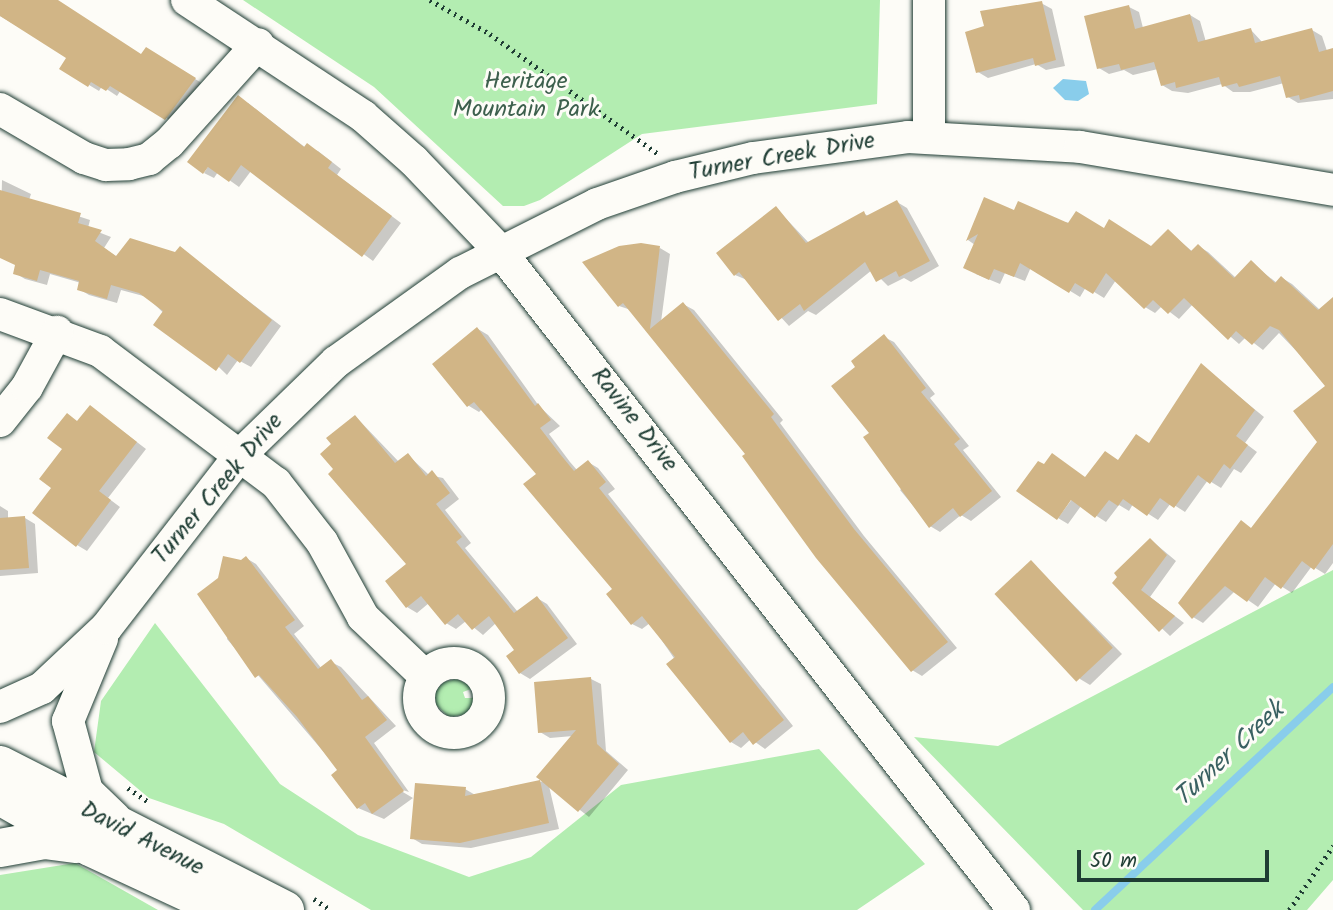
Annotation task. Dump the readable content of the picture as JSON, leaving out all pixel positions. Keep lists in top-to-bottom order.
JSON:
{
  "streets": {
    "main road": ["David Avenue"],
    "street": ["Turner Creek Drive", "Ravine Drive"]
  },
  "crossings": [
    ["Turner Creek Drive", "Ravine Drive"]
  ],
  "water": ["Turner Creek"],
  "parks": ["Heritage Mountain Park"],
  "scale_bar": "50 m"
}
